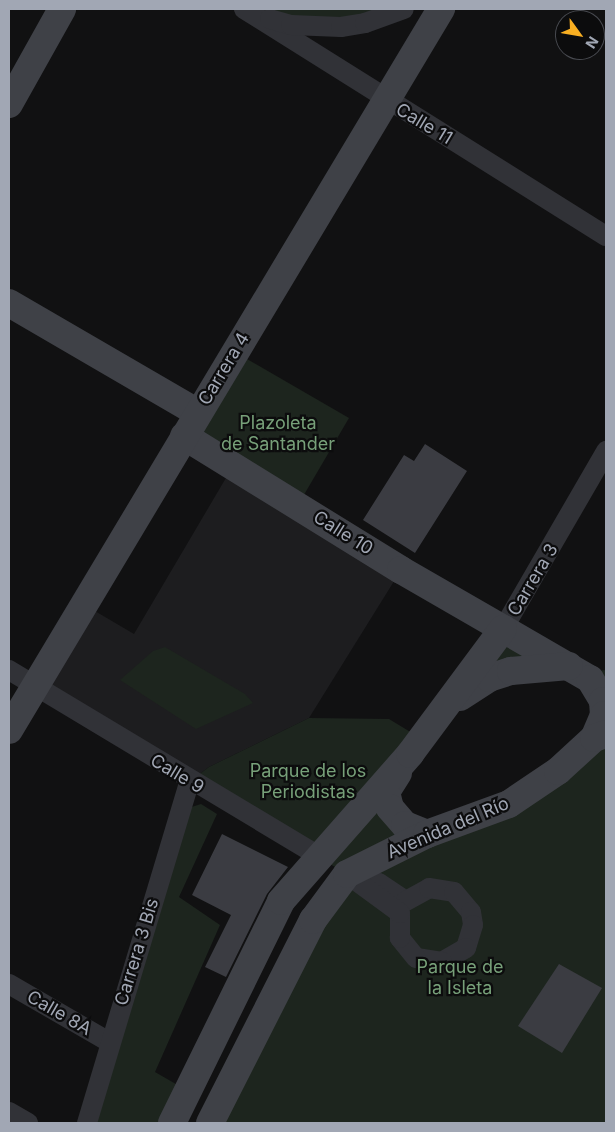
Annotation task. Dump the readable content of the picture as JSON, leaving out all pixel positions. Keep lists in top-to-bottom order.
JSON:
{
  "streets": {
    "main road": [
      "Carrera 4",
      "Calle 10",
      "Carrera 3",
      "Calle 9",
      "Avenida del Río"
    ],
    "street": ["Calle 11", "Carrera 3 Bis", "Calle 8A"]
  },
  "crossings": [
    ["Calle 11", "Carrera 4"],
    ["Carrera 4", "Calle 10"],
    ["Carrera 4", "Calle 9"],
    ["Calle 10", "Carrera 3"],
    ["Calle 10", "Avenida del Río"],
    ["Calle 9", "Avenida del Río"],
    ["Calle 9", "Carrera 3 Bis"],
    ["Carrera 3 Bis", "Calle 8A"]
  ],
  "parks": ["Plazoleta de Santander", "Parque de los Periodistas", "Parque de la Isleta"],
  "north": "bottom right"
}
